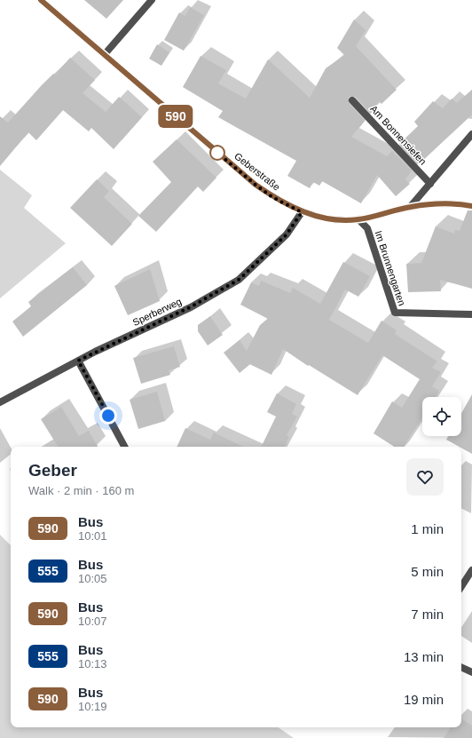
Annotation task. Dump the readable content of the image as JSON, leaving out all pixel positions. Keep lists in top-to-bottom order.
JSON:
{
  "streets": {
    "street": [
      "Am Bonnensiefen",
      "Geberstraße",
      "Im Brunnengarten",
      "Sperberweg"
    ]
  },
  "crossings": [
    ["Geberstraße", "Im Brunnengarten"],
    ["Geberstraße", "Sperberweg"]
  ],
  "lines": ["bus line 590"],
  "page": {
    "on_map": "590",
    "heading": ["Geber", "Walk · 2 min · 160 m"],
    "list": [
      {
        "mark": "590",
        "name": "Bus",
        "note": "10:01",
        "value": "1 min"
      },
      {
        "mark": "555",
        "name": "Bus",
        "note": "10:05",
        "value": "5 min"
      },
      {
        "mark": "590",
        "name": "Bus",
        "note": "10:07",
        "value": "7 min"
      },
      {
        "mark": "555",
        "name": "Bus",
        "note": "10:13",
        "value": "13 min"
      },
      {
        "mark": "590",
        "name": "Bus",
        "note": "10:19",
        "value": "19 min"
      }
    ]
  }
}
